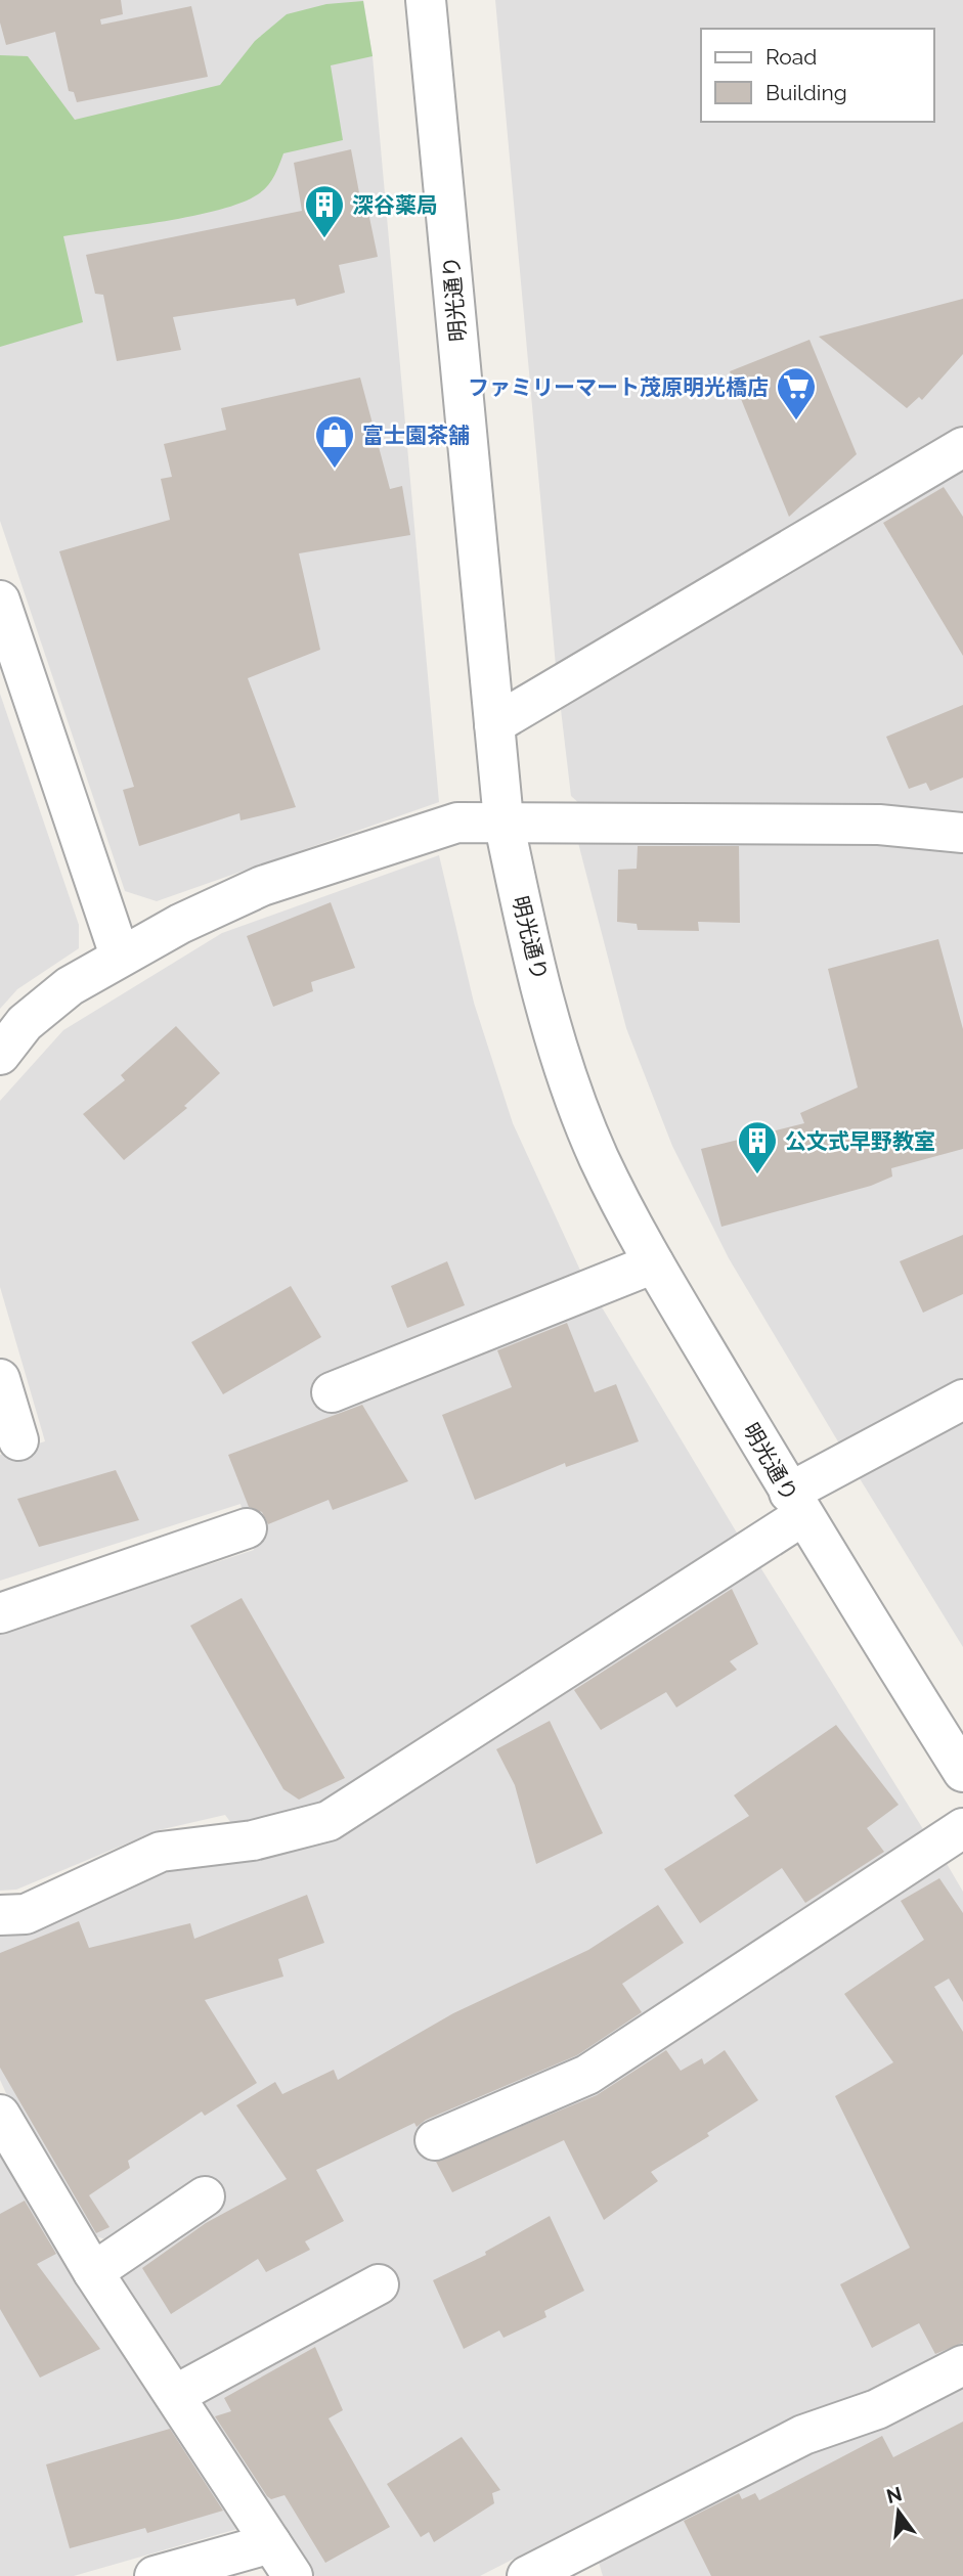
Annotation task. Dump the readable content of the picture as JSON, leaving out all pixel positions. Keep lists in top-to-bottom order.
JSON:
{
  "streets": {
    "street": ["明光通り"]
  },
  "places": {
    "building": ["深谷薬局", "公文式早野教室"],
    "supermarket": ["ファミリーマート茂原明光橋店"],
    "shop": ["富士園茶舗"]
  },
  "legend": ["Road", "Building"],
  "north": "top"
}
